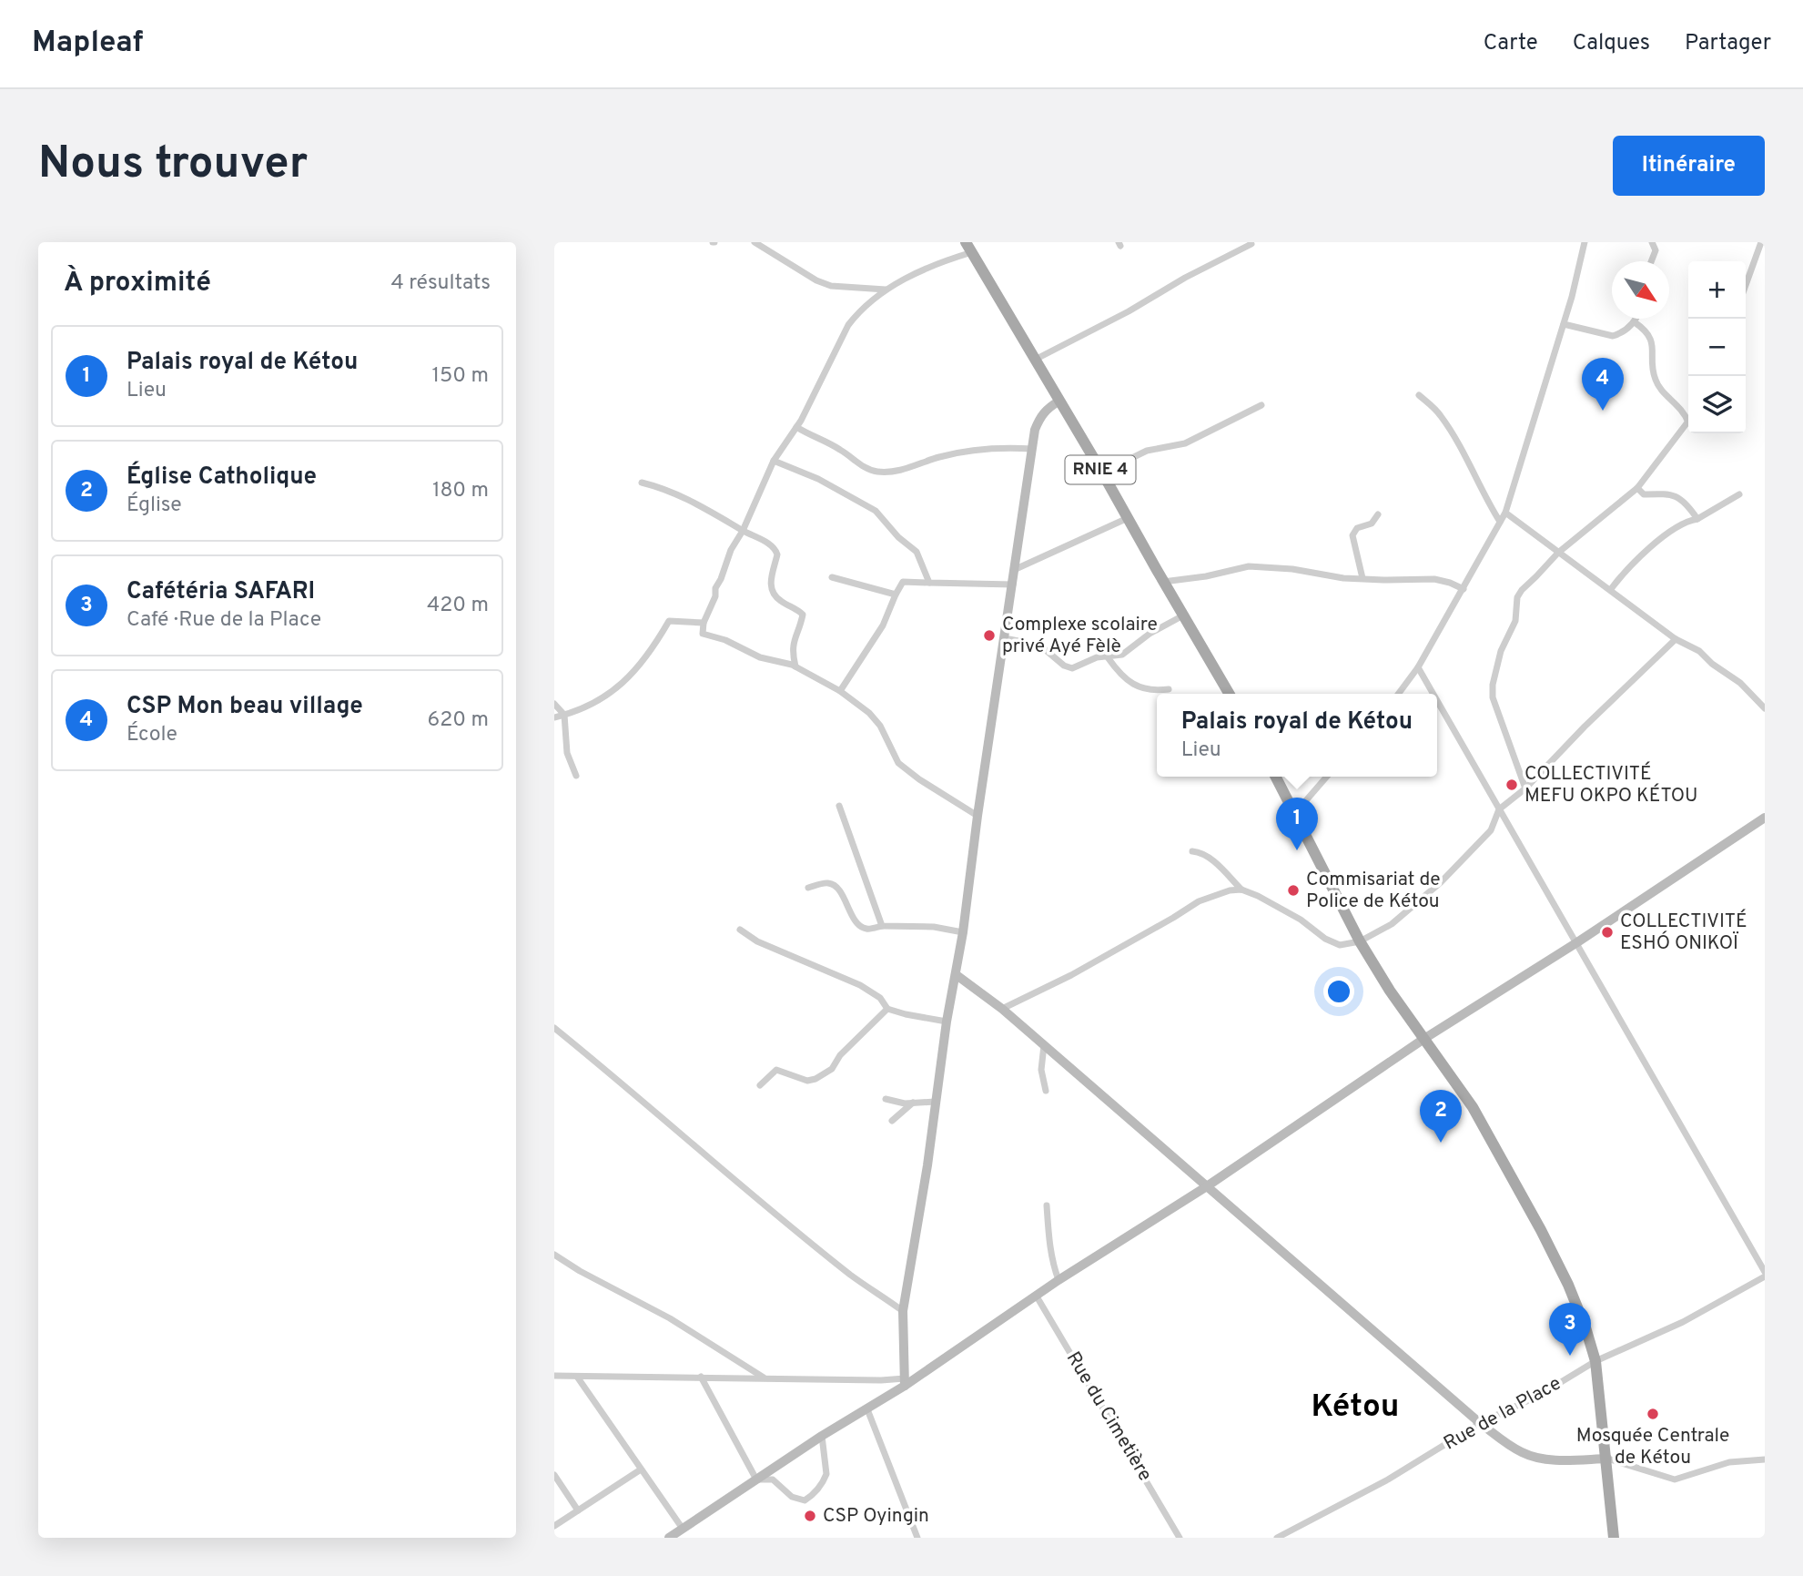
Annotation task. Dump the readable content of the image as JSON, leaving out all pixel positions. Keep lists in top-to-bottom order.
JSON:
{
  "streets": {
    "main road": ["RNIE 4"],
    "street": ["Rue de la Place", "Rue du Cimetière"]
  },
  "districts": ["Kétou"],
  "places": [
    "Complexe scolaire privé Ayé Fèlè",
    "COLLECTIVITÉ MEFU OKPO KÉTOU",
    "Commisariat de Police de Kétou",
    "COLLECTIVITÉ ESHÓ ONIKOÏ",
    "Mosquée Centrale de Kétou",
    "CSP Oyingin"
  ],
  "north": "bottom right",
  "page": {
    "header": "Mapleaf",
    "nav": ["Carte", "Calques", "Partager"],
    "buttons": "Itinéraire",
    "title": "Nous trouver",
    "heading": ["À proximité", "4 résultats"],
    "map_buttons": ["+", "−"],
    "list": [
      {
        "mark": "1",
        "name": "Palais royal de Kétou",
        "note": "Lieu",
        "value": "150 m"
      },
      {
        "mark": "2",
        "name": "Église Catholique",
        "note": "Église",
        "value": "180 m"
      },
      {
        "mark": "3",
        "name": "Cafétéria SAFARI",
        "note": "Café · Rue de la Place",
        "value": "420 m"
      },
      {
        "mark": "4",
        "name": "CSP Mon beau village",
        "note": "École",
        "value": "620 m"
      }
    ],
    "pins": [
      "4",
      "1",
      "2",
      "3"
    ],
    "popup": ["Palais royal de Kétou", "Lieu"]
  }
}
